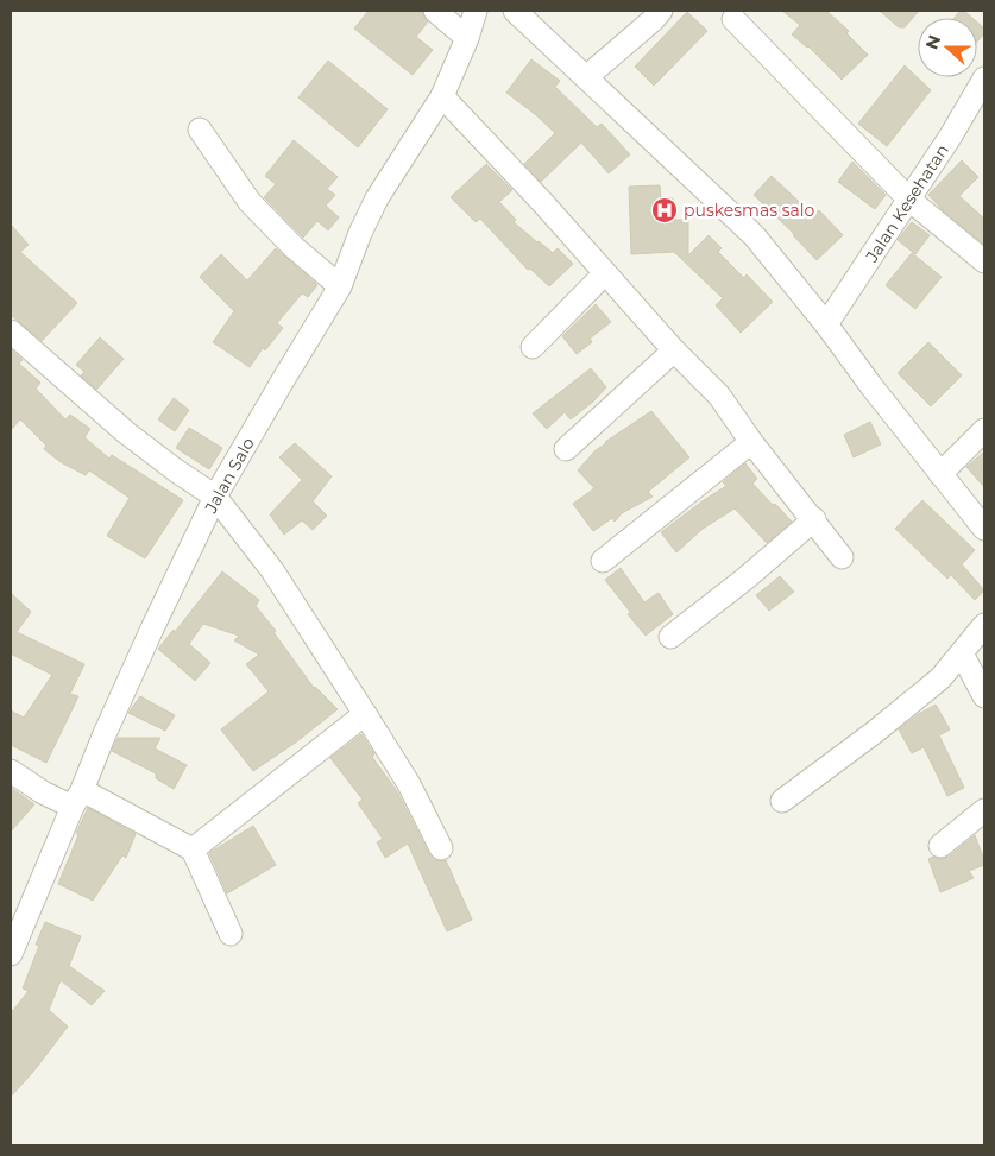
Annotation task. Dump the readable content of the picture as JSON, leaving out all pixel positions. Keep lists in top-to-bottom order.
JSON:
{
  "streets": {
    "street": ["Jalan Kesehatan", "Jalan Salo"]
  },
  "places": {
    "hospital": ["puskesmas salo"]
  },
  "north": "left"
}
